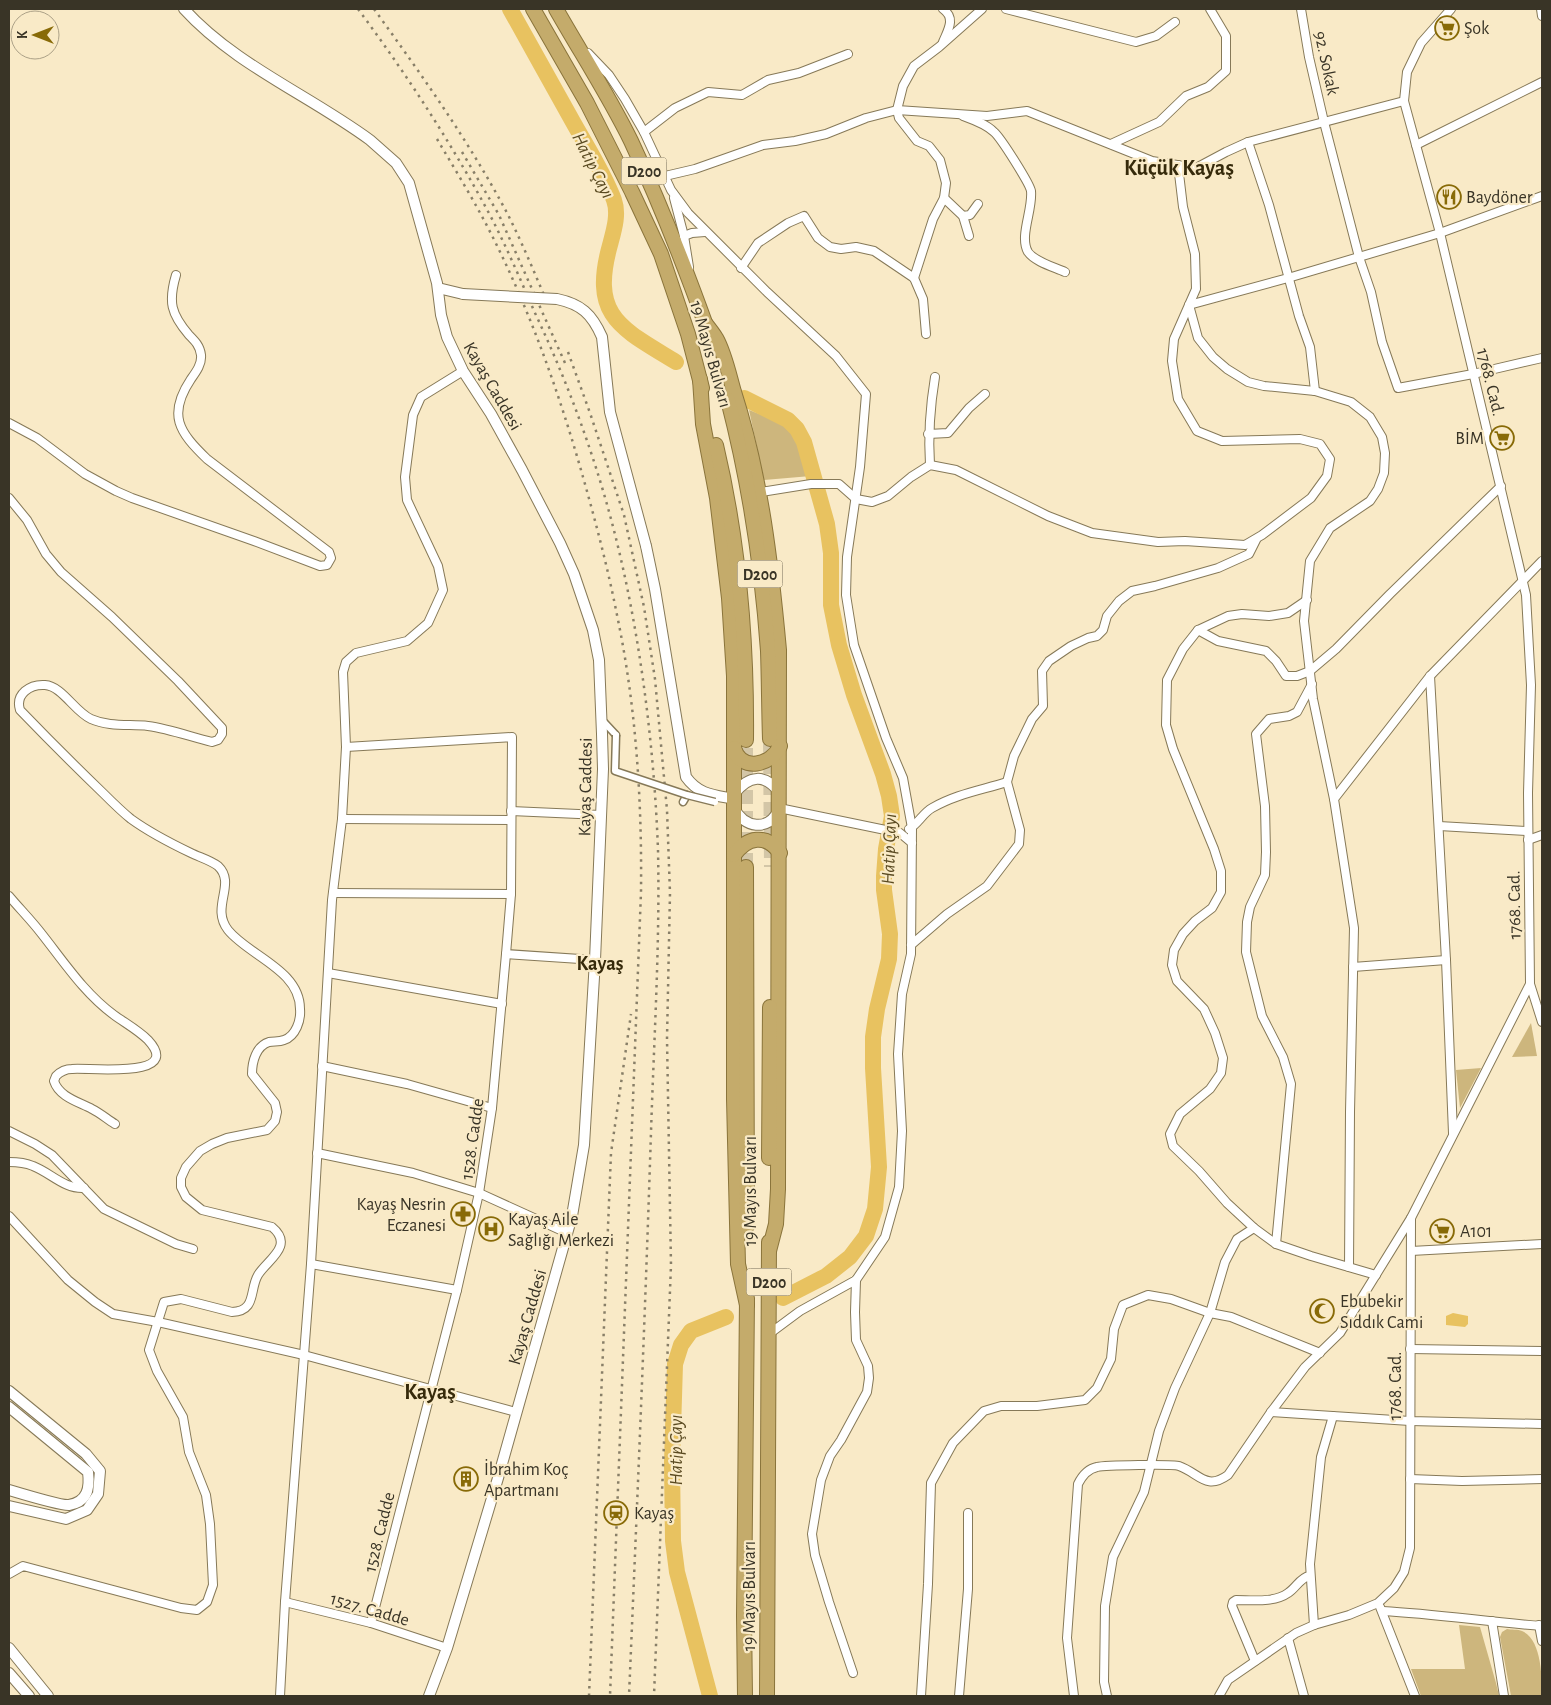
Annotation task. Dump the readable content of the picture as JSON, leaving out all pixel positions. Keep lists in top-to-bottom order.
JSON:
{
  "streets": {
    "highway": ["D200", "19 Mayıs Bulvarı"],
    "street": [
      "92. Sokak",
      "1768. Cad.",
      "Kayaş Caddesi",
      "1528. Cadde",
      "1527. Cadde"
    ]
  },
  "crossings": [
    ["92. Sokak", "1768. Cad."],
    ["Kayaş Caddesi", "1527. Cadde"],
    ["1528. Cadde", "1527. Cadde"]
  ],
  "districts": ["Küçük Kayaş", "Kayaş", "Kayaş"],
  "water": ["Hatip Çayı"],
  "places": {
    "supermarket": ["Şok", "BİM", "A101"],
    "restaurant": ["Baydöner"],
    "pharmacy": ["Kayaş Nesrin Eczanesi"],
    "hospital": ["Kayaş Aile Sağlığı Merkezi"],
    "mosque": ["Ebubekir Sıddık Cami"],
    "building": ["İbrahim Koç Apartmanı"],
    "station": ["Kayaş"]
  },
  "north": "left"
}
